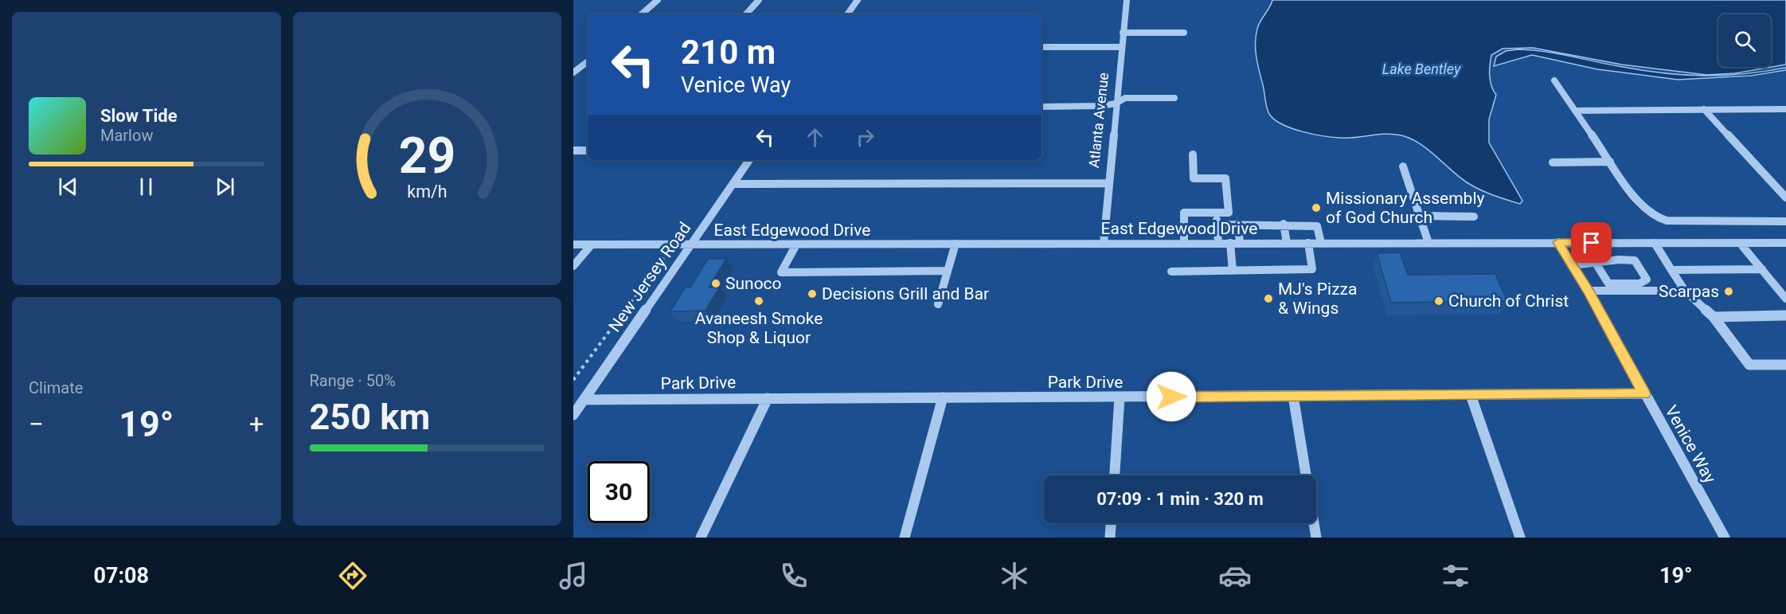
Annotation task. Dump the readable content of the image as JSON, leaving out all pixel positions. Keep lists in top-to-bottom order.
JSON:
{
  "streets": {
    "street": [
      "Atlanta Avenue",
      "East Edgewood Drive",
      "New Jersey Road",
      "Park Drive",
      "Venice Way"
    ]
  },
  "crossings": [
    ["Atlanta Avenue", "East Edgewood Drive"],
    ["East Edgewood Drive", "New Jersey Road"],
    ["East Edgewood Drive", "Venice Way"],
    ["New Jersey Road", "Park Drive"],
    ["Park Drive", "Venice Way"]
  ],
  "water": ["Lake Bentley"],
  "places": [
    "Missionary Assembly of God Church",
    "Sunoco",
    "Scarpas",
    "Decisions Grill and Bar",
    "MJ's Pizza & Wings",
    "Avaneesh Smoke Shop & Liquor",
    "Church of Christ"
  ],
  "page": {
    "turn": ["210 m", "Venice Way"],
    "song": ["Slow Tide", "Marlow"],
    "tile": [
      "Climate",
      ["Range · 50%", "250 km"]
    ],
    "heat": ["−", "19°", "+"],
    "limit": "30",
    "trip": "07:09 · 1 min · 320 m",
    "tabs": ["07:08", "19°"],
    "gauge": ["29", "km/h"]
  }
}
